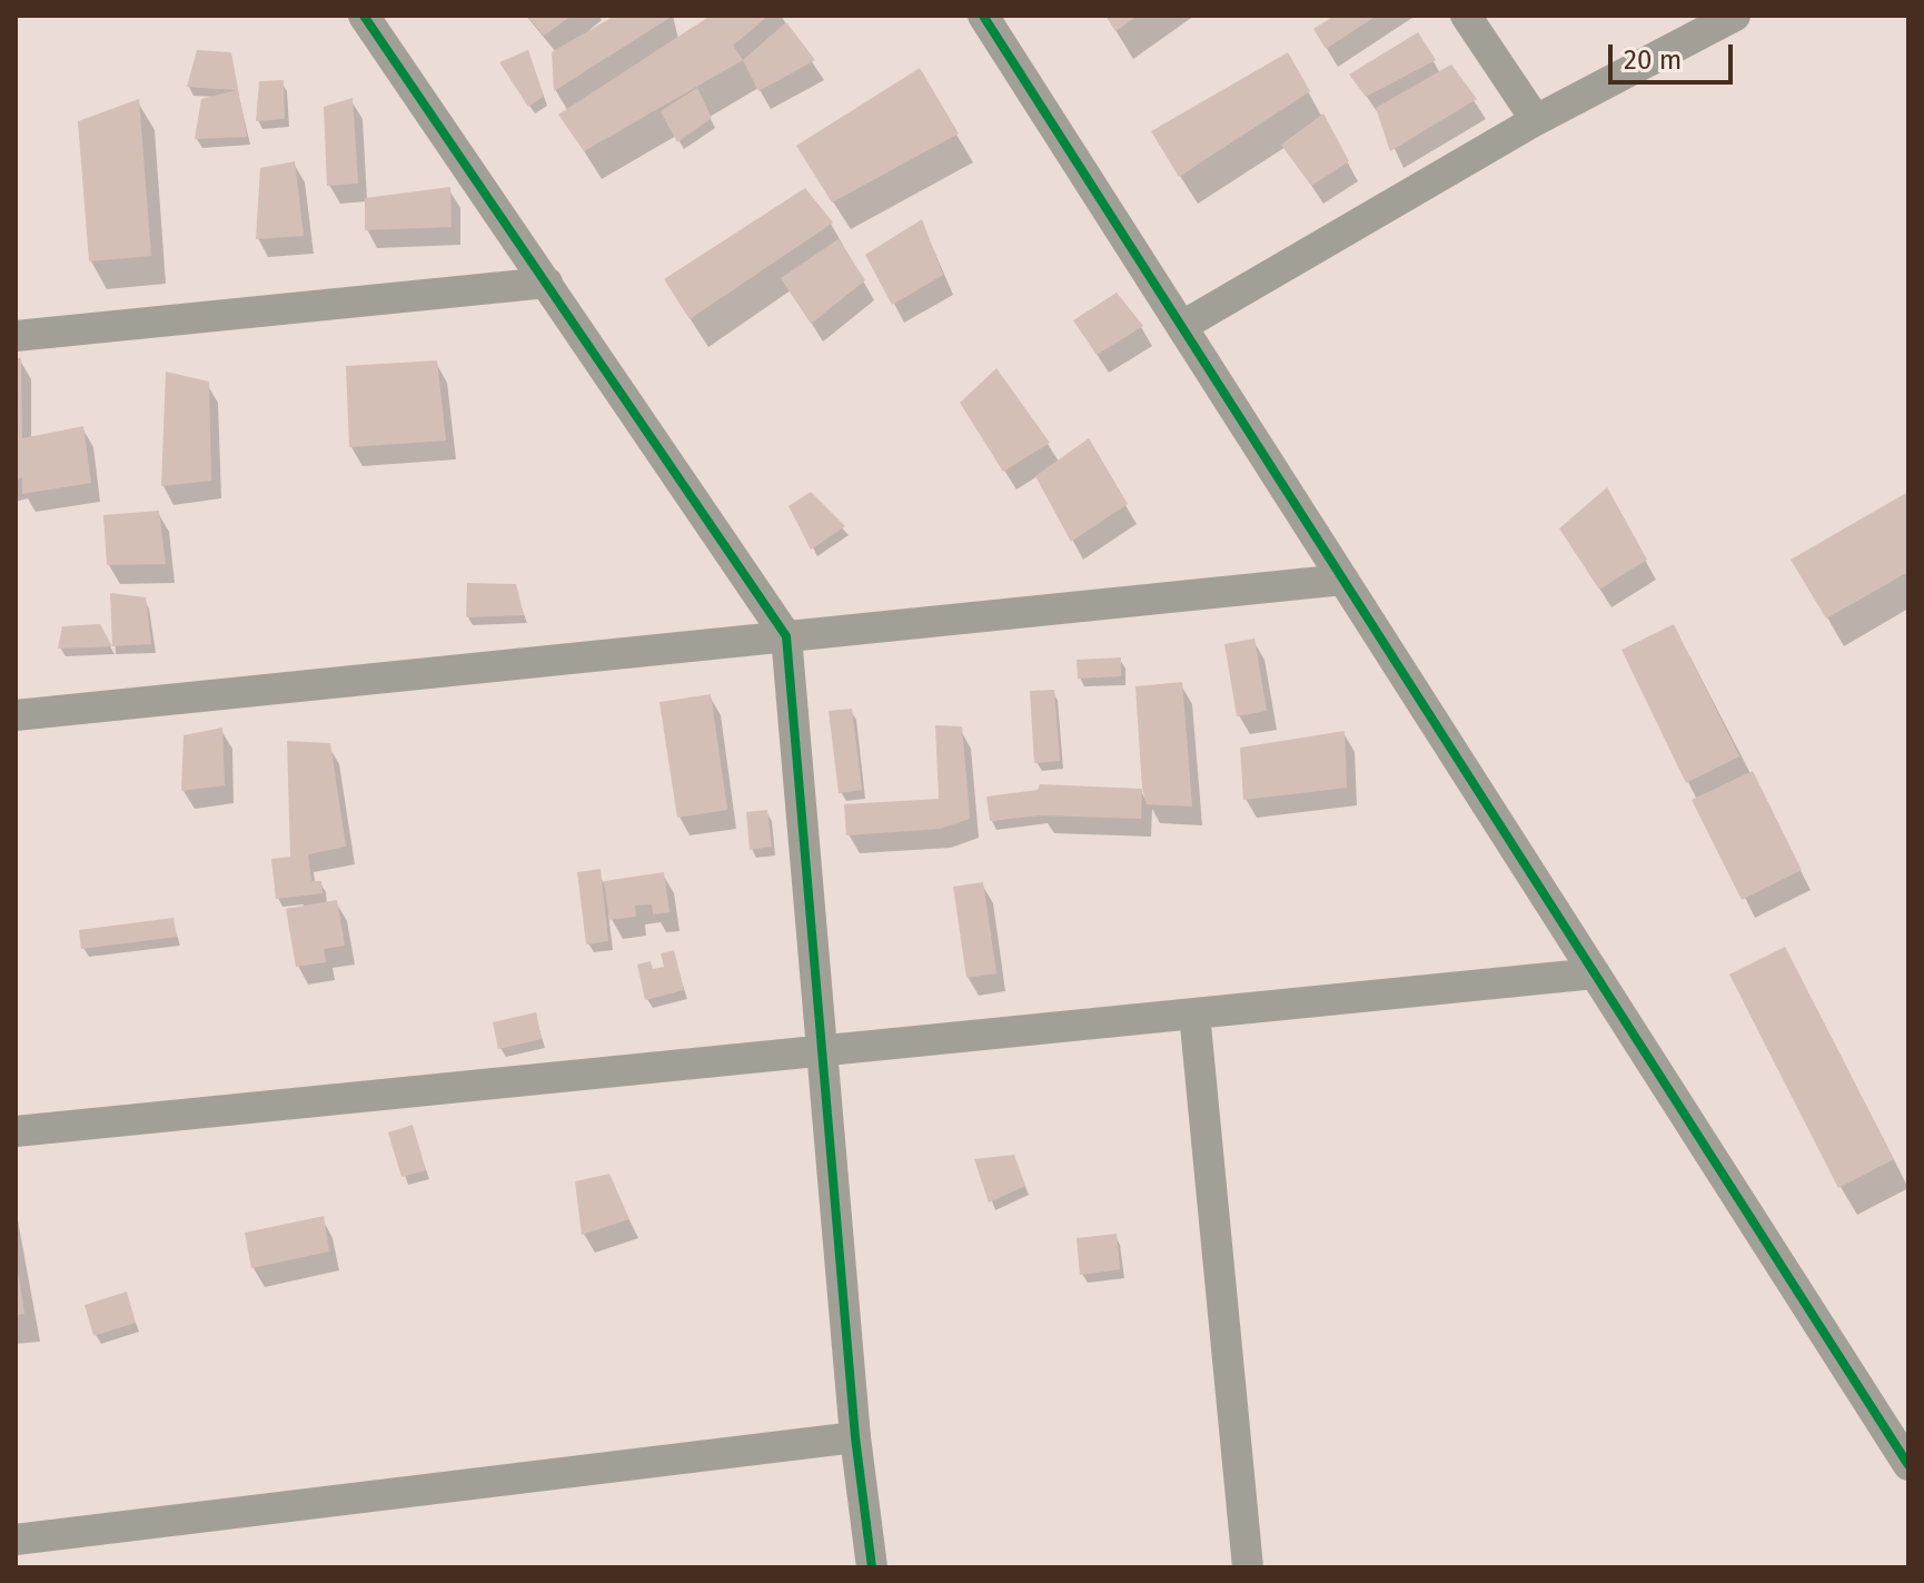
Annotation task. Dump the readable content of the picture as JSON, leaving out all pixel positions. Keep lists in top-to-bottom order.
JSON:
{
  "scale_bar": "20 m"
}
